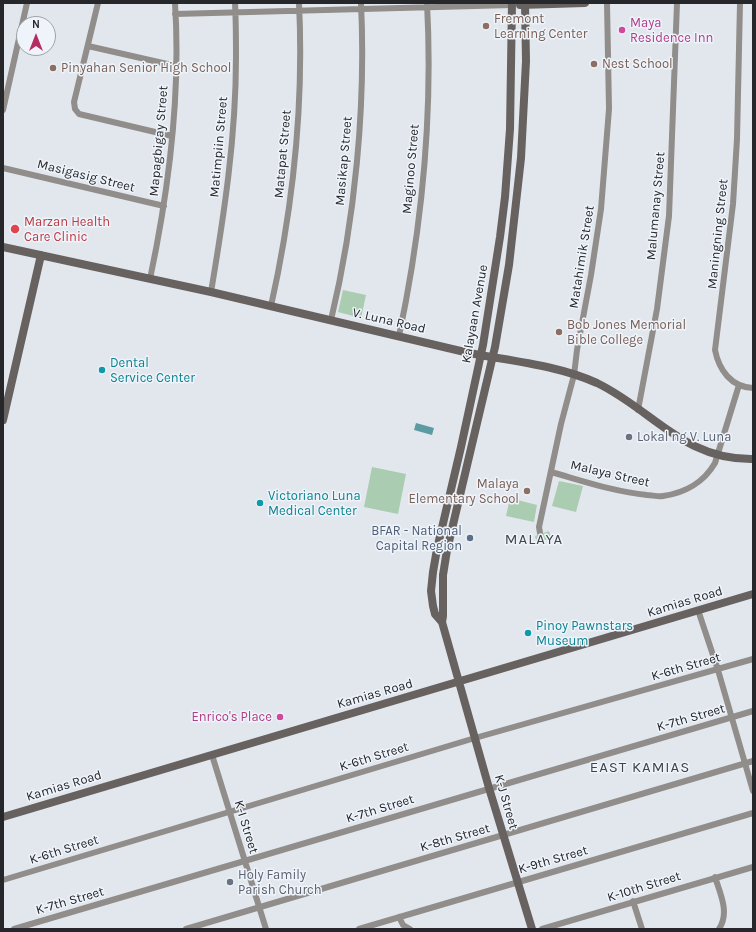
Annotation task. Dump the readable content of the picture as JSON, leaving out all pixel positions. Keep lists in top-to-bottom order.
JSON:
{
  "streets": {
    "main road": [
      "Kalayaan Avenue",
      "V. Luna Road",
      "Kamias Road",
      "K-J Street"
    ],
    "street": [
      "Mapagbigay Street",
      "Matimpiin Street",
      "Matapat Street",
      "Masikap Street",
      "Maginoo Street",
      "Masigasig Street",
      "Malumanay Street",
      "Maningning Street",
      "Matahimik Street",
      "Malaya Street",
      "K-6th Street",
      "K-7th Street",
      "K-I Street",
      "K-8th Street",
      "K-9th Street",
      "K-10th Street"
    ]
  },
  "crossings": [
    ["Mapagbigay Street", "Masigasig Street"],
    ["Mapagbigay Street", "V. Luna Road"],
    ["Matimpiin Street", "V. Luna Road"],
    ["Matapat Street", "V. Luna Road"],
    ["Masikap Street", "V. Luna Road"],
    ["Maginoo Street", "V. Luna Road"],
    ["Malumanay Street", "V. Luna Road"],
    ["Matahimik Street", "V. Luna Road"],
    ["Matahimik Street", "Malaya Street"],
    ["Kalayaan Avenue", "V. Luna Road"],
    ["Kalayaan Avenue", "Kamias Road"],
    ["Kalayaan Avenue", "K-J Street"],
    ["V. Luna Road", "Malaya Street"],
    ["Kamias Road", "K-J Street"],
    ["Kamias Road", "K-I Street"],
    ["K-6th Street", "K-J Street"],
    ["K-6th Street", "K-I Street"],
    ["K-7th Street", "K-J Street"],
    ["K-7th Street", "K-I Street"],
    ["K-J Street", "K-8th Street"],
    ["K-J Street", "K-9th Street"],
    ["K-I Street", "K-8th Street"]
  ],
  "districts": ["MALAYA", "EAST KAMIAS"],
  "places": [
    "Fremont Learning Center",
    "Maya Residence Inn",
    "Nest School",
    "Pinyahan Senior High School",
    "Marzan Health Care Clinic",
    "Bob Jones Memorial Bible College",
    "Dental Service Center",
    "Lokal ng V. Luna",
    "Malaya Elementary School",
    "Victoriano Luna Medical Center",
    "BFAR - National Capital Region",
    "Pinoy Pawnstars Museum",
    "Enrico's Place",
    "Holy Family Parish Church"
  ],
  "north": "top"
}
